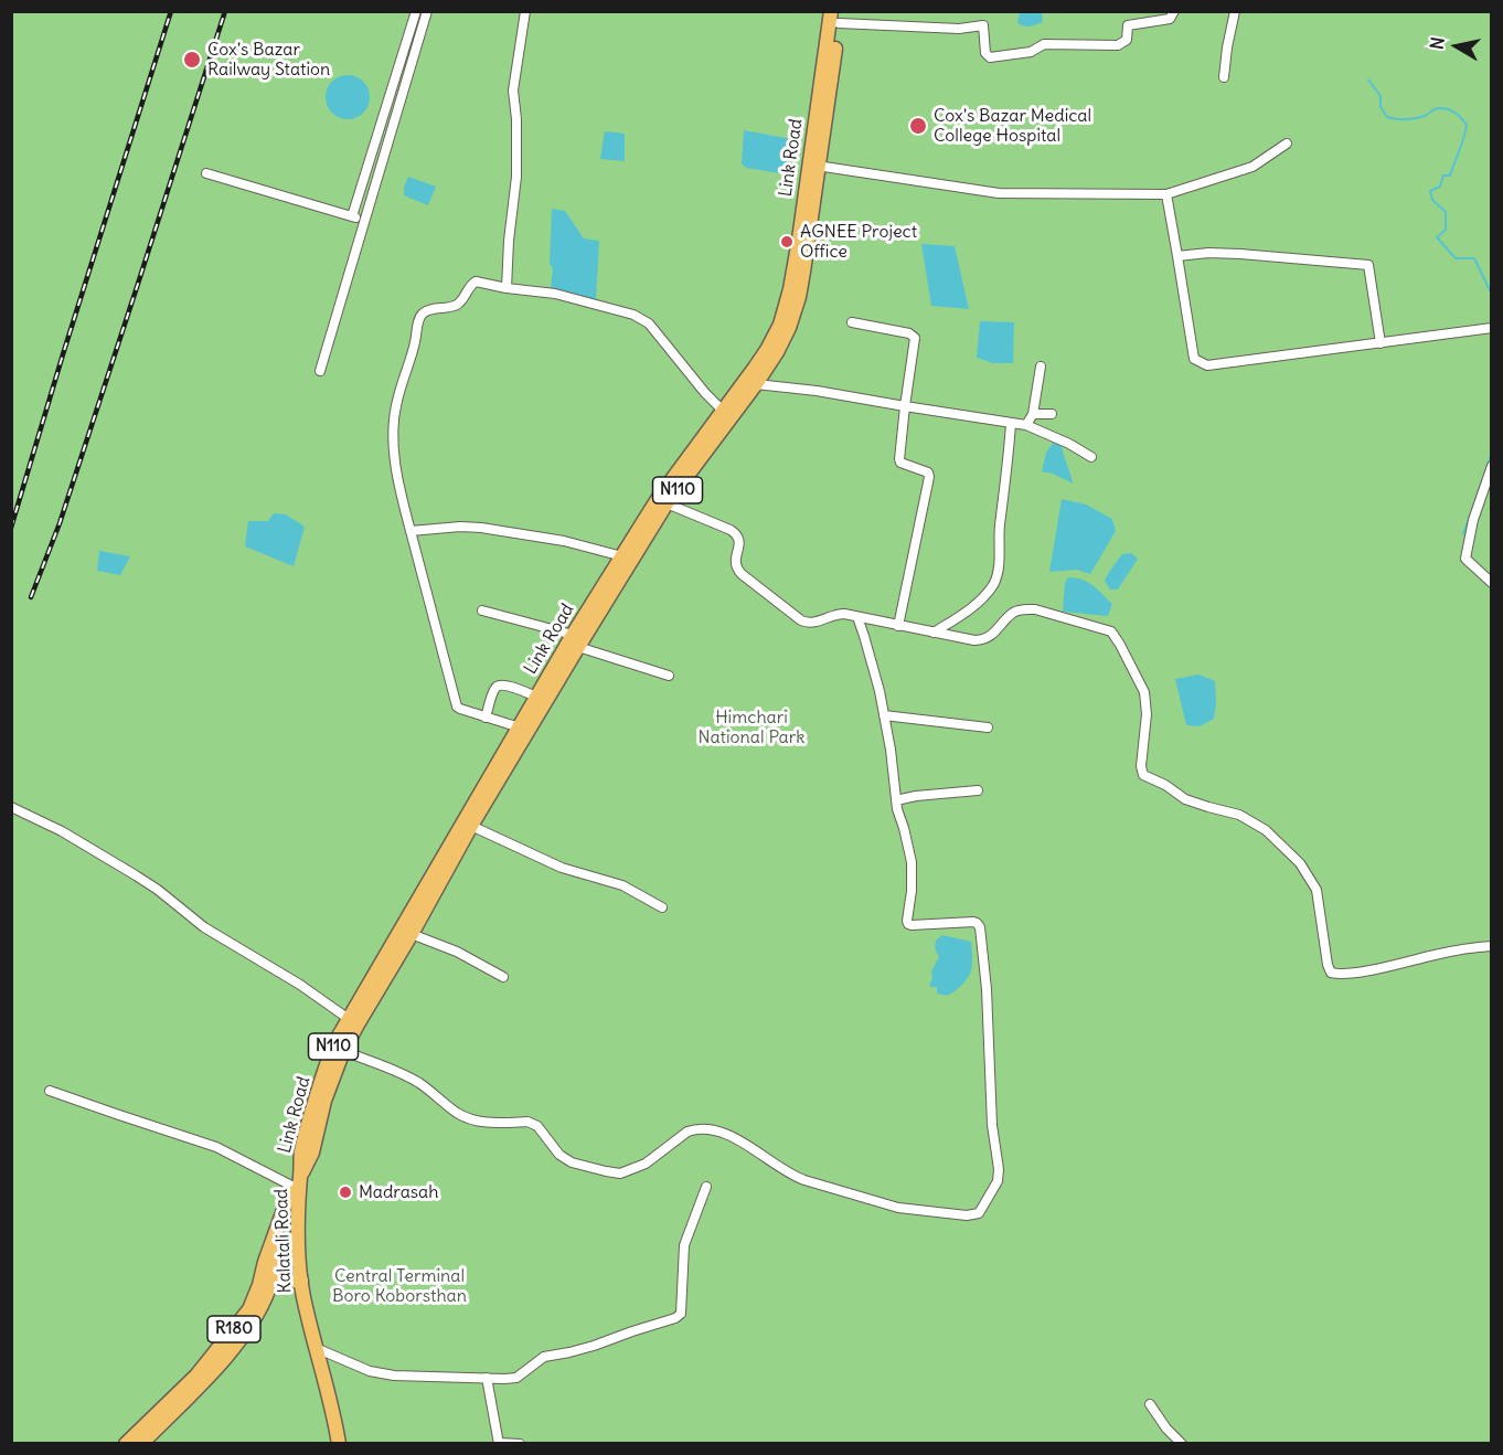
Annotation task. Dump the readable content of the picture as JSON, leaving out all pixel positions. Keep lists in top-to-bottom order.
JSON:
{
  "streets": {
    "main road": [
      "Link Road",
      "N110",
      "Kalatali Road",
      "R180"
    ]
  },
  "crossings": [
    ["Link Road", "Kalatali Road"],
    ["Link Road", "R180"],
    ["Kalatali Road", "R180"]
  ],
  "parks": ["Himchari National Park", "Central Terminal Boro Koborsthan"],
  "places": [
    "Cox's Bazar Railway Station",
    "Cox's Bazar Medical College Hospital",
    "AGNEE Project Office",
    "Madrasah"
  ],
  "north": "left"
}
